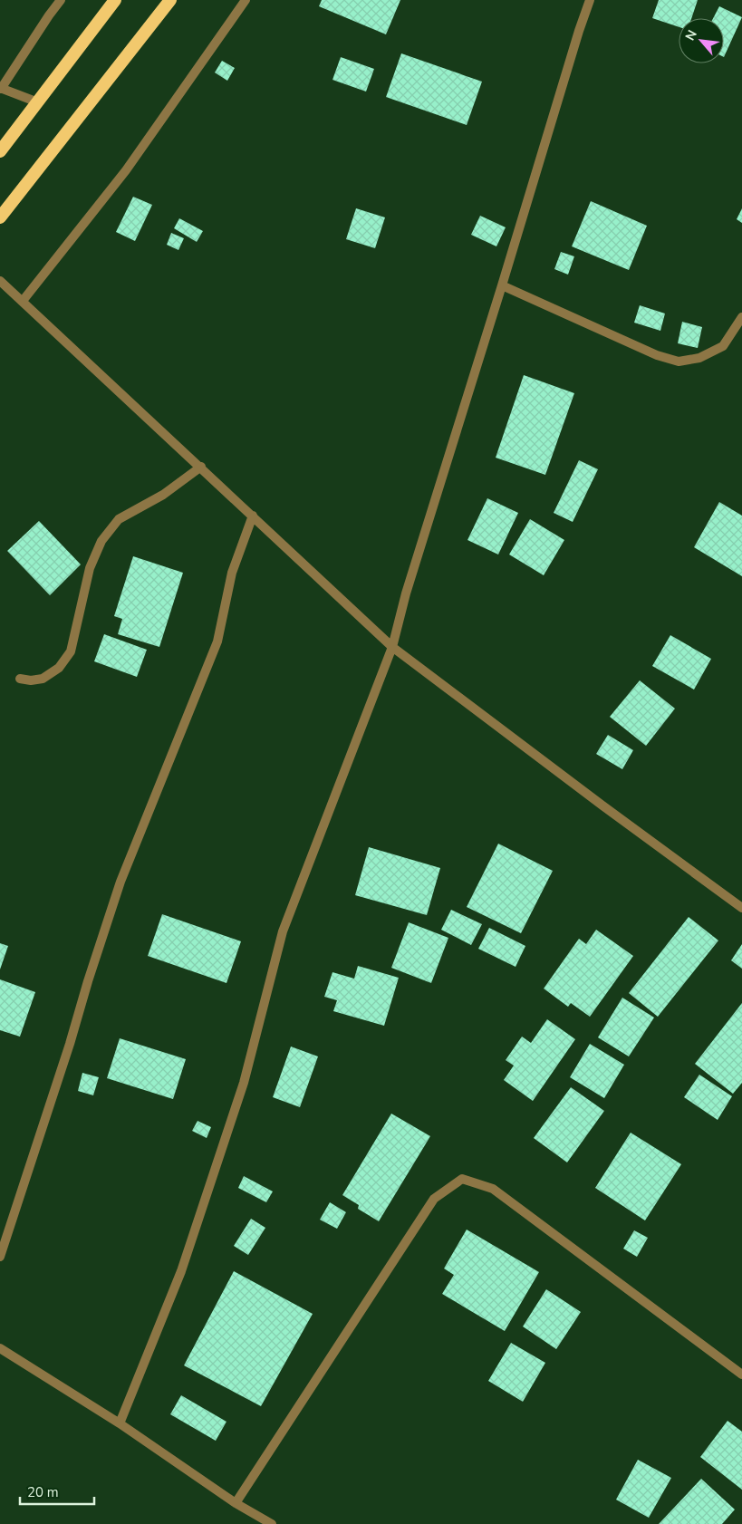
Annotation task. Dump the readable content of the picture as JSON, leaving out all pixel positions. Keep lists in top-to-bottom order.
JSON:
{
  "scale_bar": "20 m",
  "north": "top left"
}
